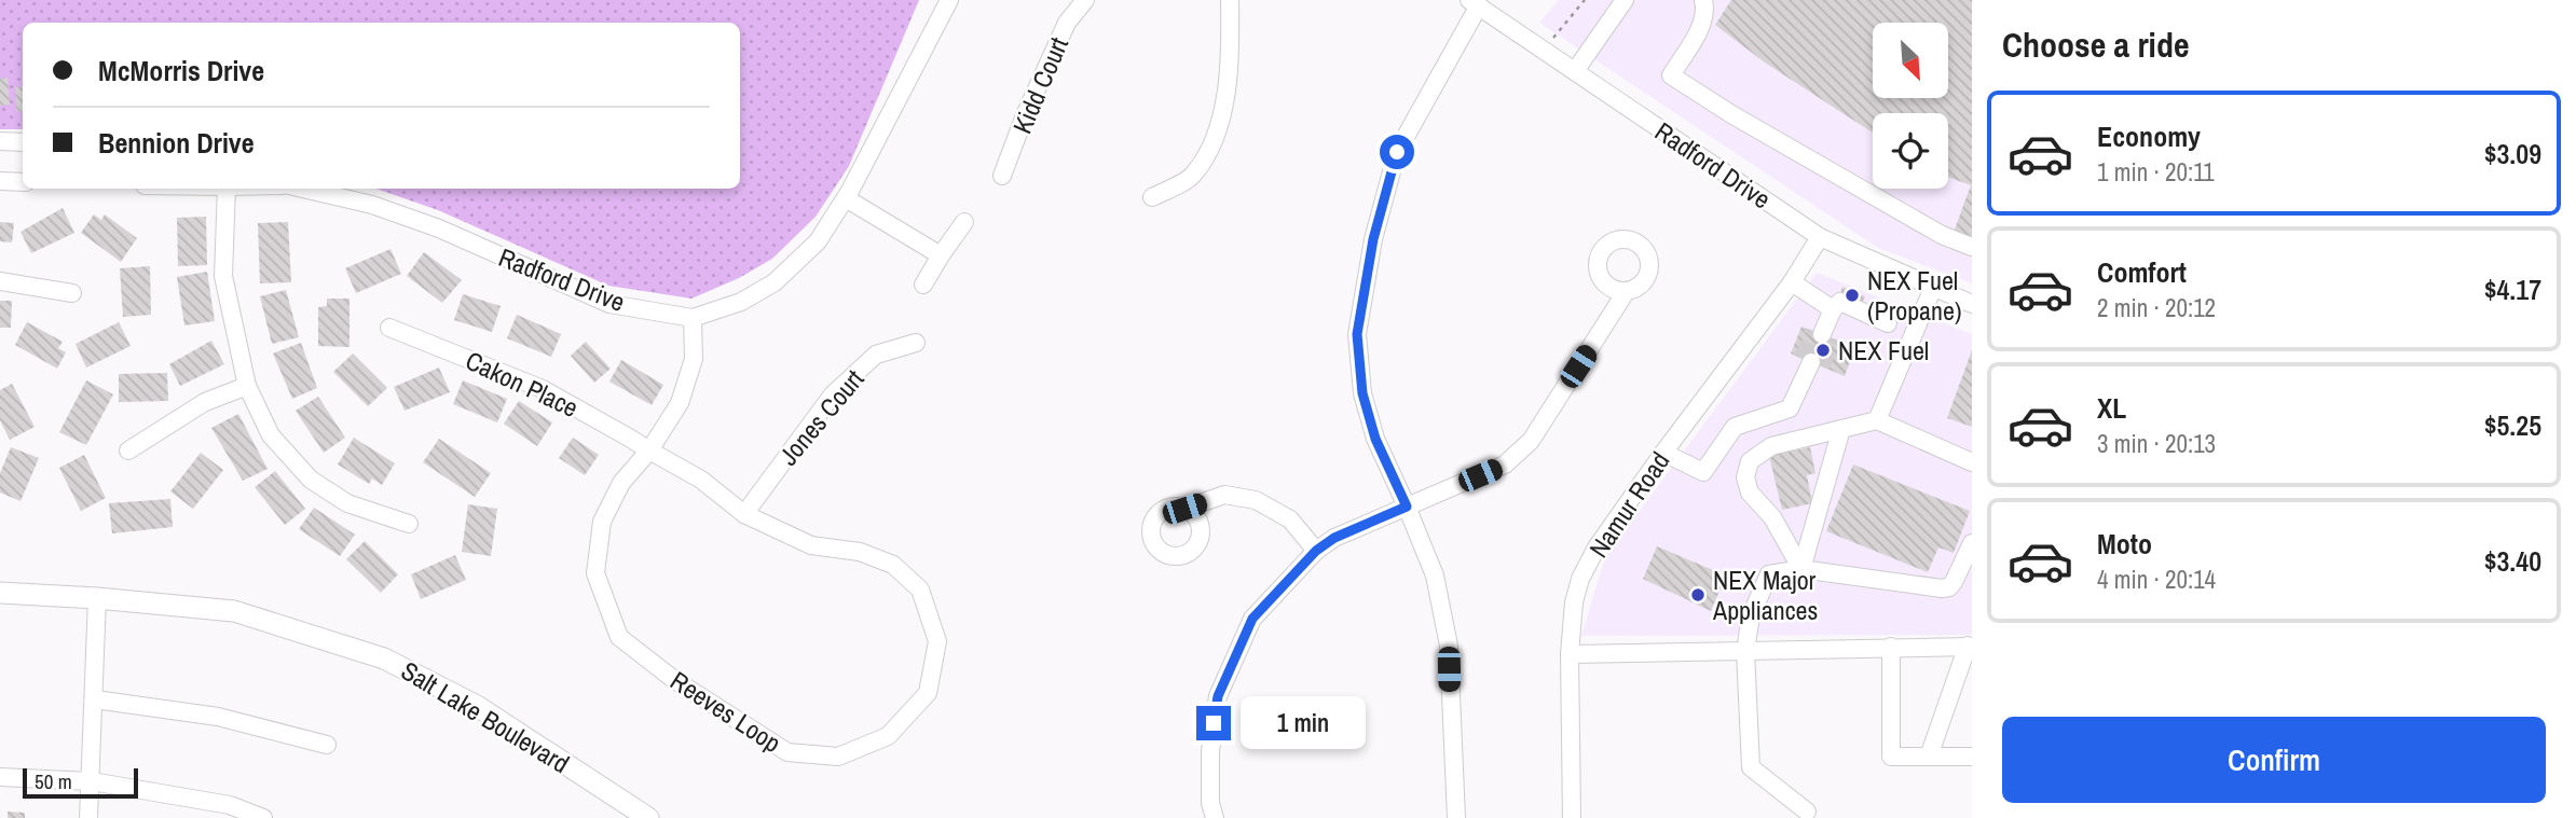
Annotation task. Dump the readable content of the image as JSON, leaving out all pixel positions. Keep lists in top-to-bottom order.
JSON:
{
  "streets": {
    "main road": ["Salt Lake Boulevard"],
    "street": [
      "Kidd Court",
      "Radford Drive",
      "Cakon Place",
      "Jones Court",
      "Namur Road",
      "Reeves Loop"
    ]
  },
  "crossings": [
    ["Radford Drive", "Namur Road"],
    ["Radford Drive", "Reeves Loop"],
    ["Cakon Place", "Reeves Loop"],
    ["Jones Court", "Reeves Loop"]
  ],
  "places": ["NEX Fuel (Propane)", "NEX Fuel", "NEX Major Appliances"],
  "scale_bar": "50 m",
  "north": "bottom right",
  "page": {
    "heading": "Choose a ride",
    "banner": ["McMorris Drive", "Bennion Drive"],
    "list": [
      {
        "name": "Economy",
        "note": "1 min · 20:11",
        "value": "$3.09"
      },
      {
        "name": "Comfort",
        "note": "2 min · 20:12",
        "value": "$4.17"
      },
      {
        "name": "XL",
        "note": "3 min · 20:13",
        "value": "$5.25"
      },
      {
        "name": "Moto",
        "note": "4 min · 20:14",
        "value": "$3.40"
      }
    ],
    "bubble": "1 min",
    "buttons": "Confirm",
    "scale": "50 m"
  }
}
